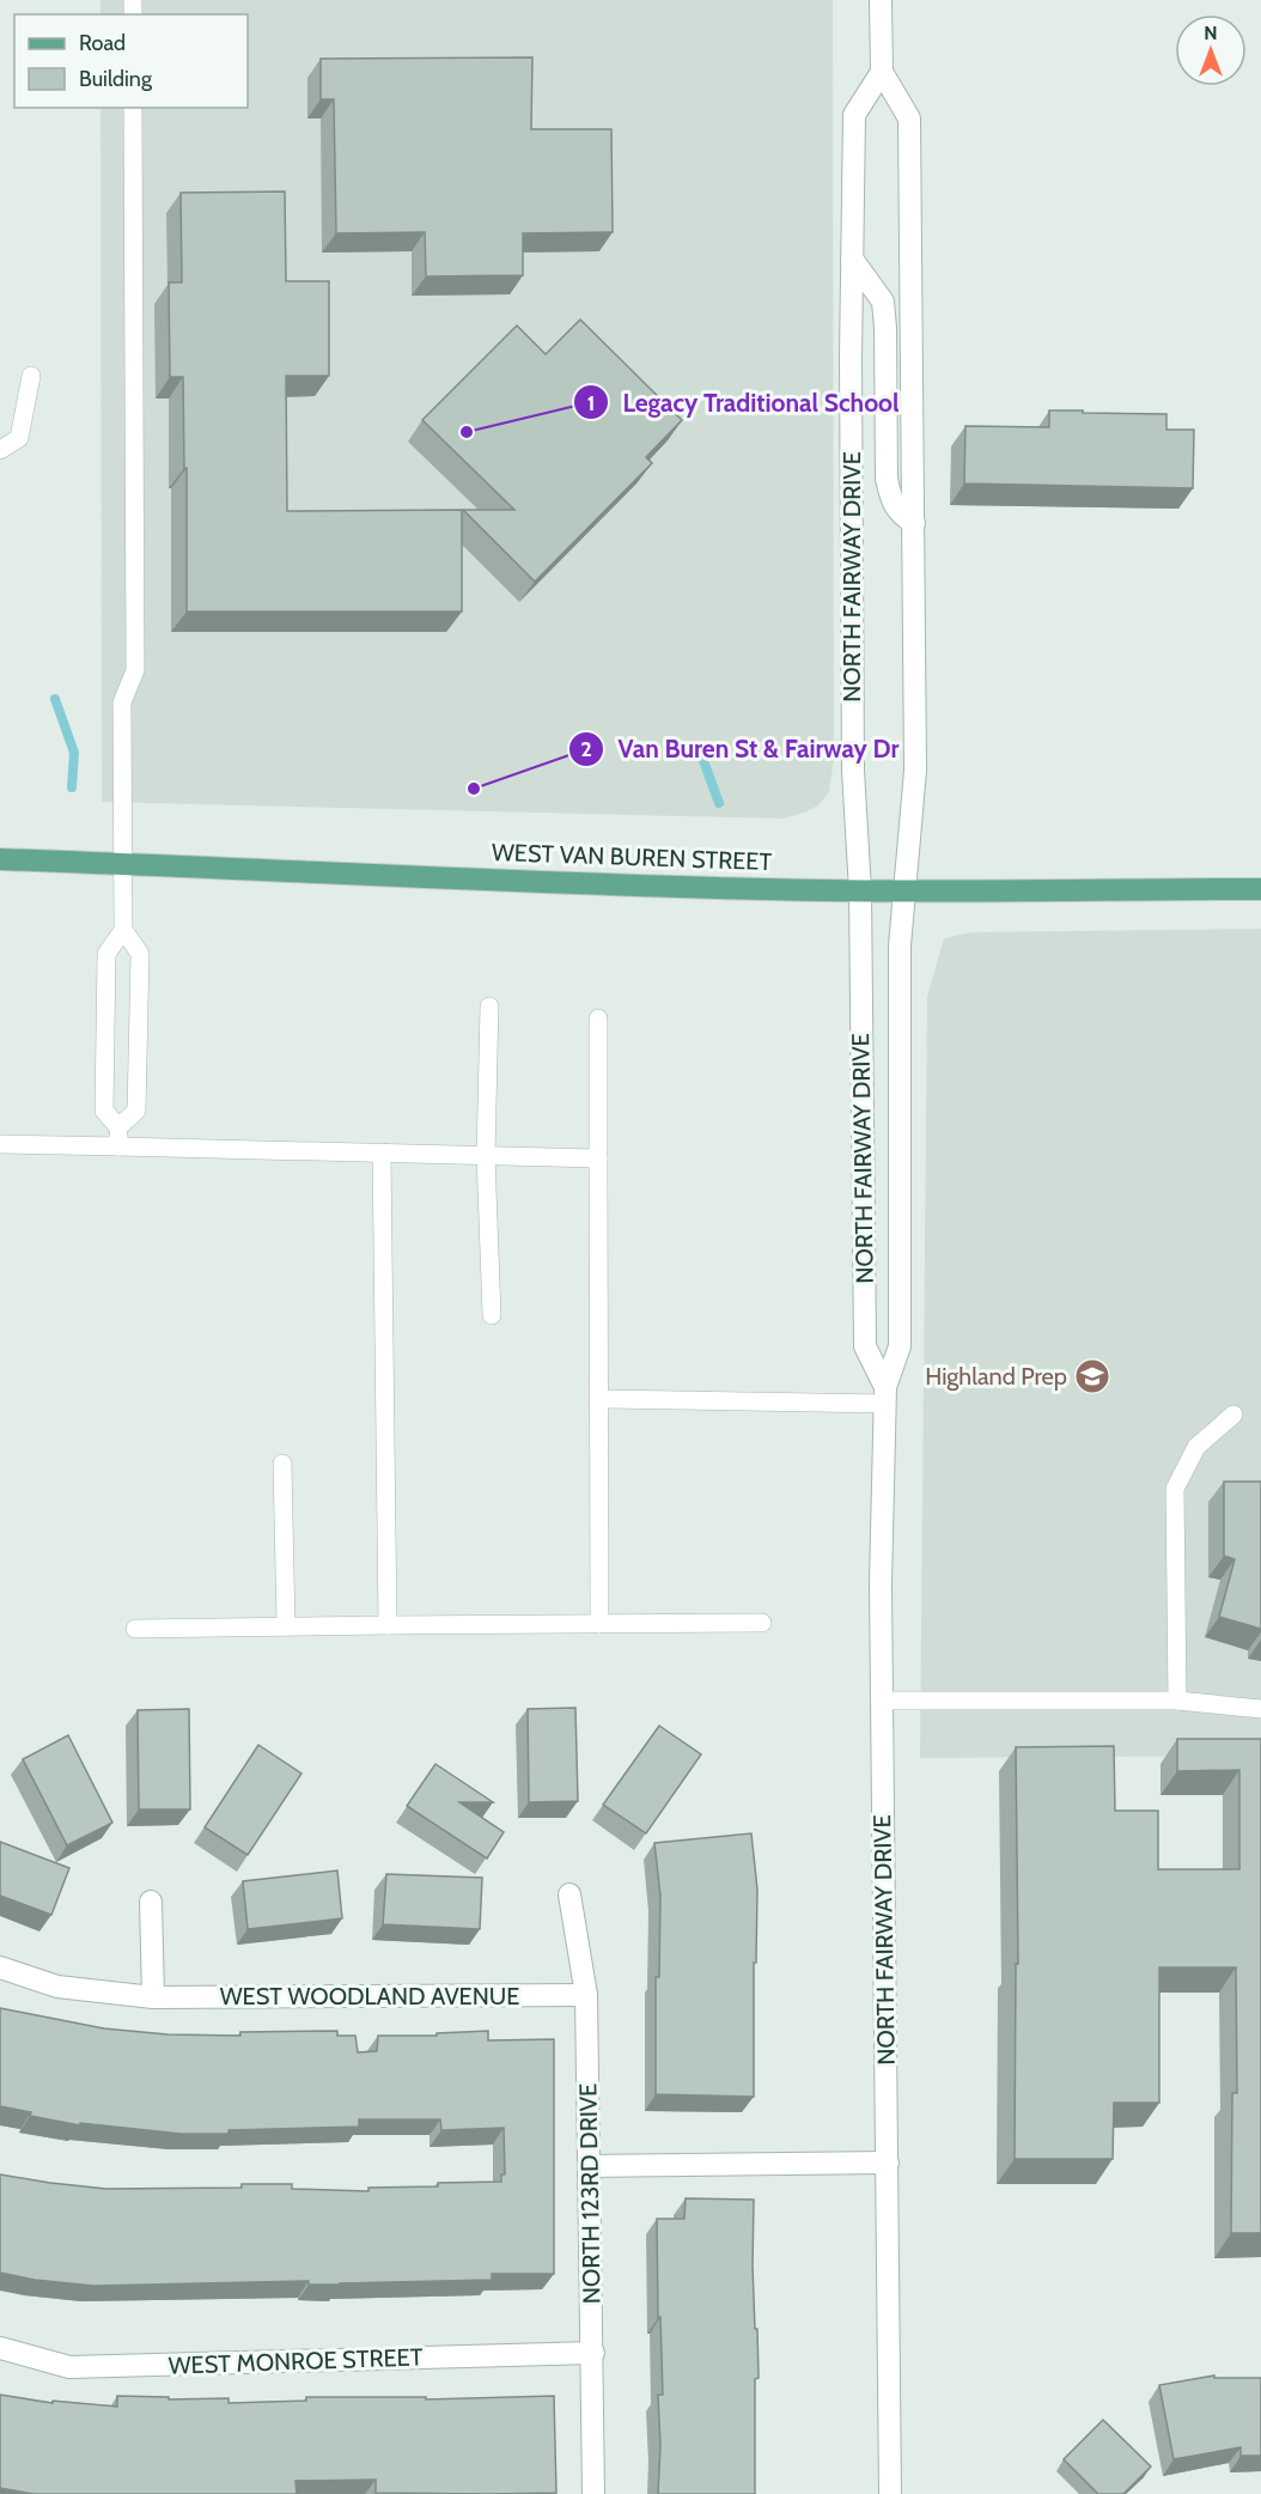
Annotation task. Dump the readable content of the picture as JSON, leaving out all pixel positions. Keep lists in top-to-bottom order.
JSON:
{
  "streets": {
    "main road": ["WEST VAN BUREN STREET"],
    "street": [
      "NORTH FAIRWAY DRIVE",
      "WEST WOODLAND AVENUE",
      "NORTH 123RD DRIVE",
      "WEST MONROE STREET"
    ]
  },
  "crossings": [
    ["NORTH FAIRWAY DRIVE", "WEST VAN BUREN STREET"],
    ["WEST WOODLAND AVENUE", "NORTH 123RD DRIVE"],
    ["NORTH 123RD DRIVE", "WEST MONROE STREET"]
  ],
  "places": {
    "other": ["Legacy Traditional School", "Van Buren St & Fairway Dr"],
    "school or university": ["Highland Prep"]
  },
  "legend": ["Road", "Building"],
  "north": "top"
}
